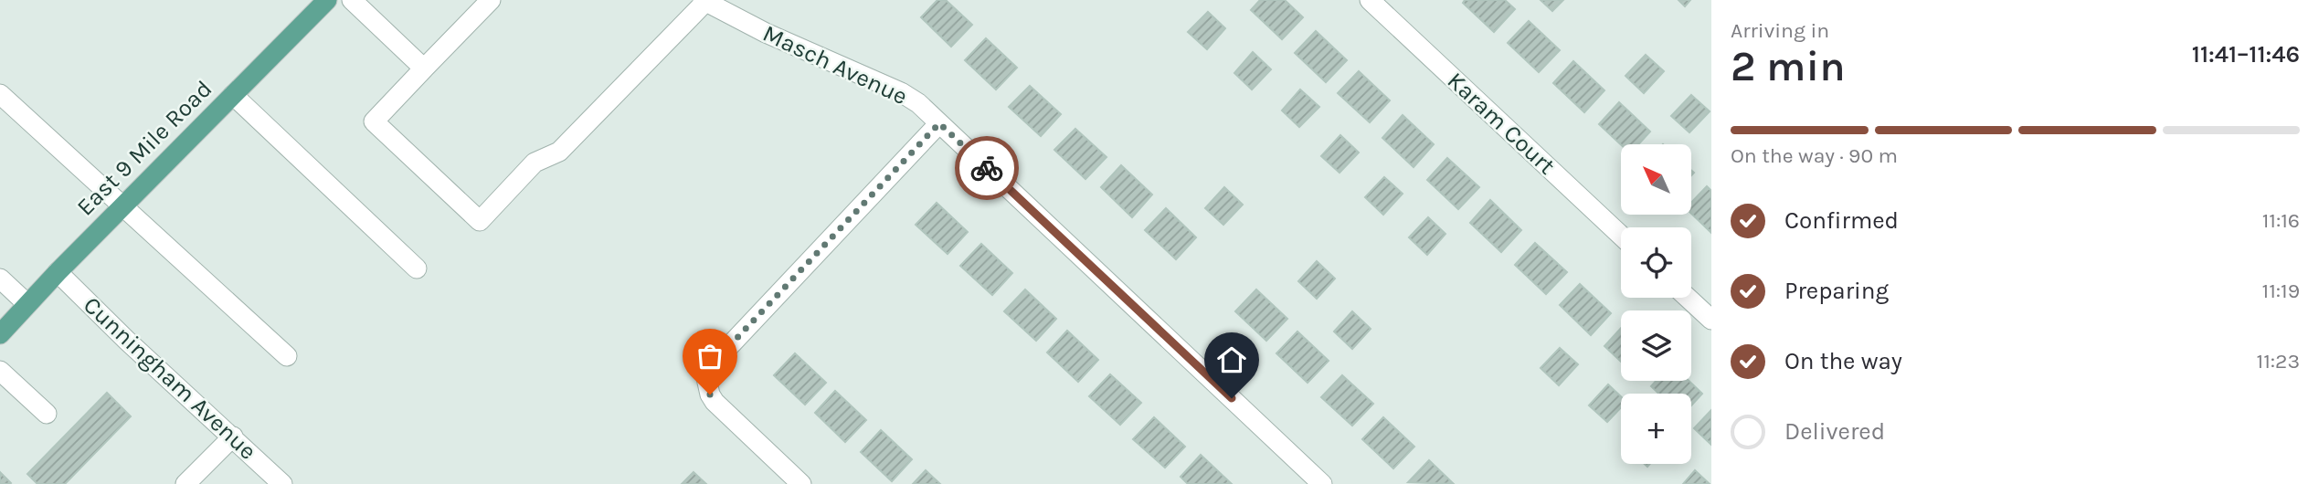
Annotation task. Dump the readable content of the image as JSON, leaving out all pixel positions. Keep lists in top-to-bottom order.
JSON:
{
  "streets": {
    "main road": ["East 9 Mile Road"],
    "street": ["Masch Avenue", "Karam Court", "Cunningham Avenue"]
  },
  "crossings": [
    ["East 9 Mile Road", "Cunningham Avenue"]
  ],
  "north": "top left",
  "page": {
    "heading": ["2 min", "Arriving in", "11:41–11:46"],
    "bar": "On the way · 90 m",
    "map_buttons": "+",
    "list": [
      ["Confirmed", "11:16"],
      ["Preparing", "11:19"],
      ["On the way", "11:23"],
      "Delivered"
    ]
  }
}
